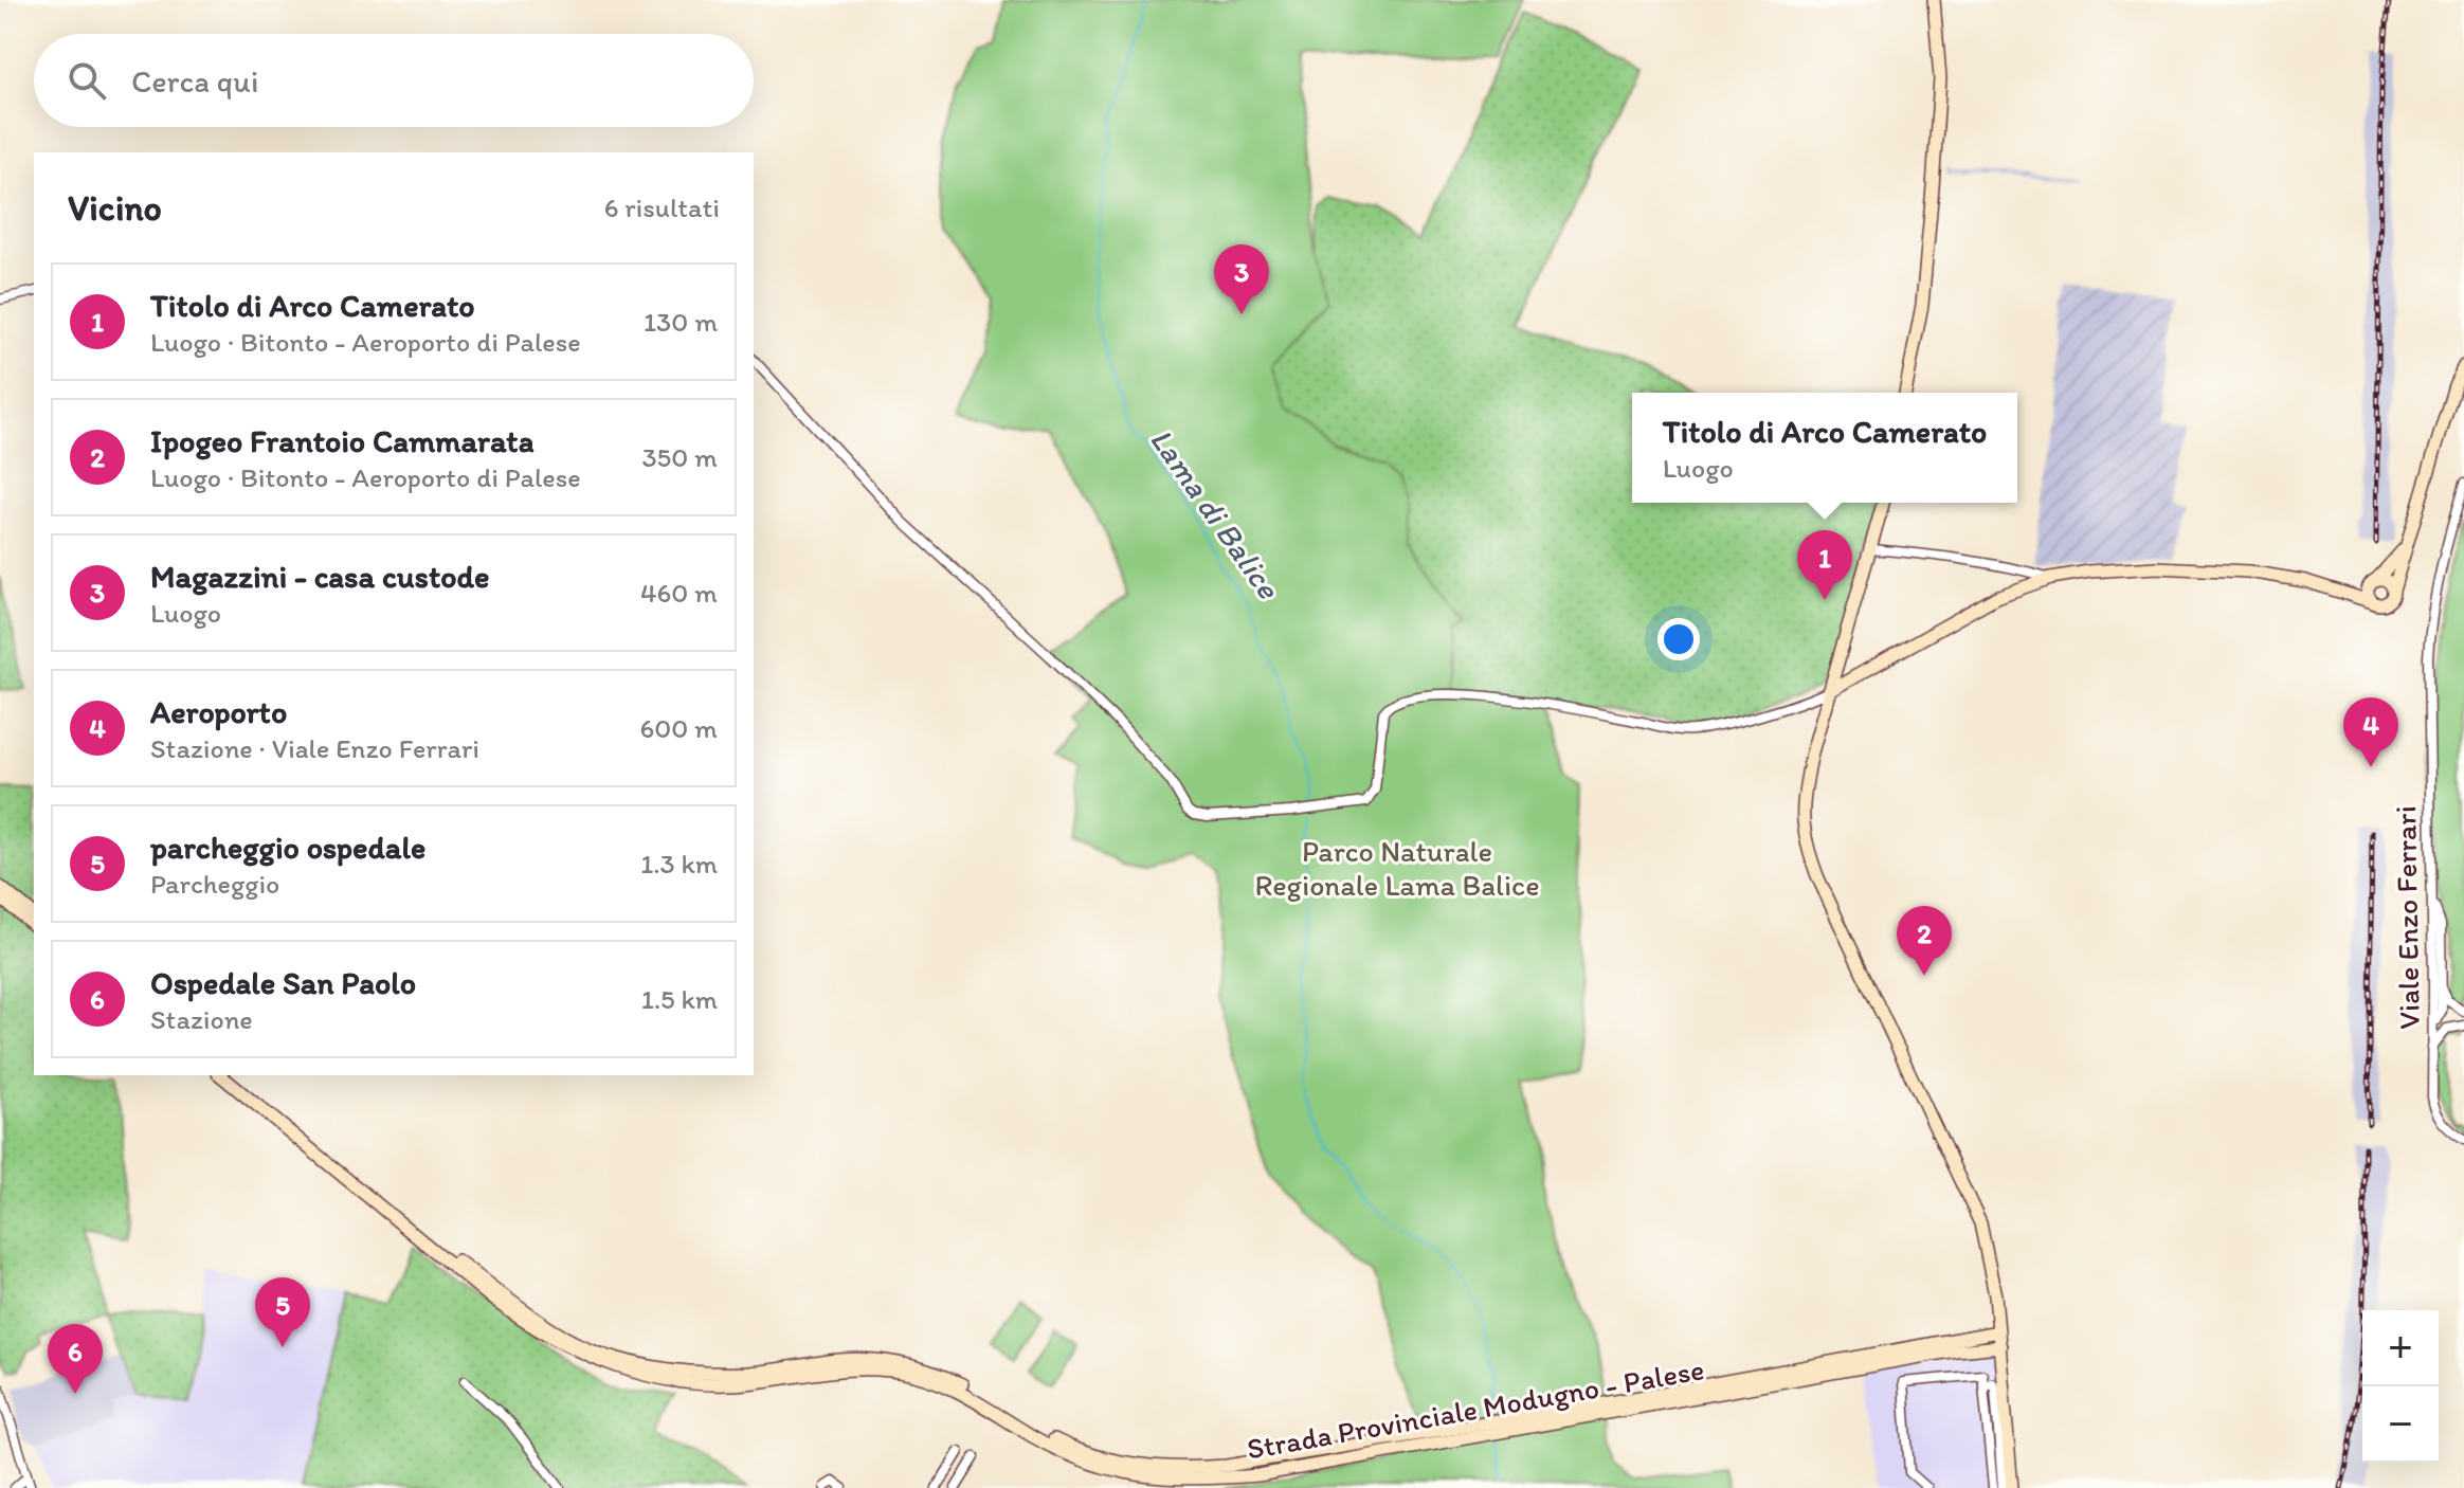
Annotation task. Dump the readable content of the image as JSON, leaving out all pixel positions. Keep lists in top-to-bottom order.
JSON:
{
  "streets": {
    "main road": ["Strada Provinciale Modugno - Palese"],
    "street": ["Viale Enzo Ferrari"]
  },
  "water": ["Lama di Balice"],
  "parks": ["Parco Naturale Regionale Lama Balice"],
  "page": {
    "search": "Cerca qui",
    "heading": ["Vicino", "6 risultati"],
    "pins": [
      "3",
      "1",
      "4",
      "2",
      "5",
      "6"
    ],
    "list": [
      {
        "mark": "1",
        "name": "Titolo di Arco Camerato",
        "note": "Luogo · Bitonto - Aeroporto di Palese",
        "value": "130 m"
      },
      {
        "mark": "2",
        "name": "Ipogeo Frantoio Cammarata",
        "note": "Luogo · Bitonto - Aeroporto di Palese",
        "value": "350 m"
      },
      {
        "mark": "3",
        "name": "Magazzini - casa custode",
        "note": "Luogo",
        "value": "460 m"
      },
      {
        "mark": "4",
        "name": "Aeroporto",
        "note": "Stazione · Viale Enzo Ferrari",
        "value": "600 m"
      },
      {
        "mark": "5",
        "name": "parcheggio ospedale",
        "note": "Parcheggio",
        "value": "1.3 km"
      },
      {
        "mark": "6",
        "name": "Ospedale San Paolo",
        "note": "Stazione",
        "value": "1.5 km"
      }
    ],
    "popup": ["Titolo di Arco Camerato", "Luogo"],
    "map_buttons": ["+", "−"]
  }
}
